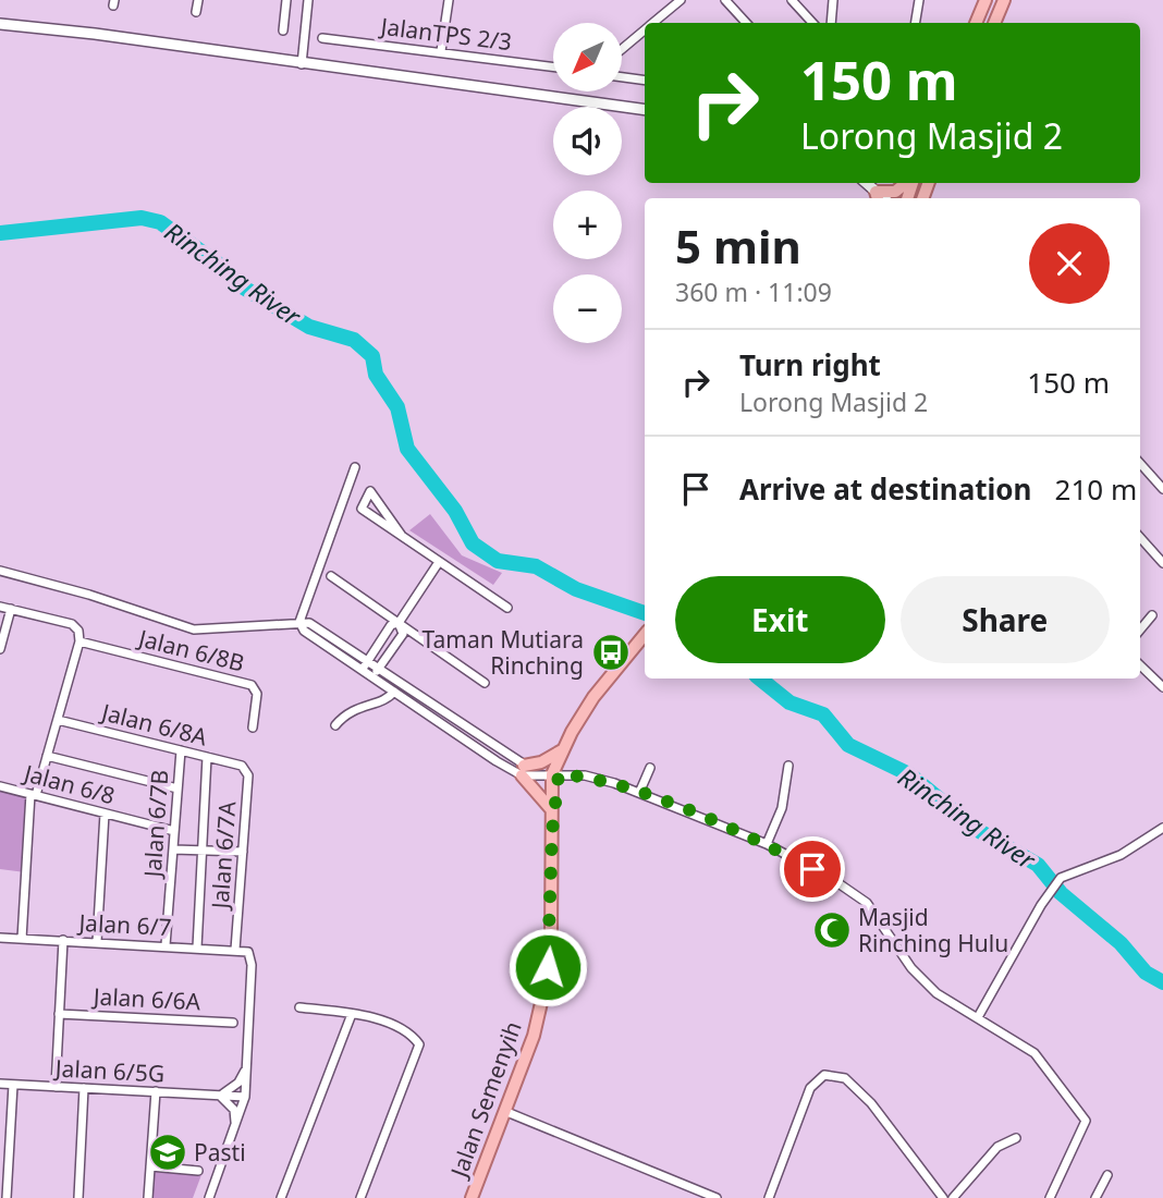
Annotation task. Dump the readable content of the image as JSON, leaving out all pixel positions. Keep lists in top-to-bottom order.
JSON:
{
  "streets": {
    "main road": ["Jalan Semenyih"],
    "street": [
      "JalanTPS 2/3",
      "Jalan 6/8B",
      "Jalan 6/8A",
      "Jalan 6/8",
      "Jalan 6/7B",
      "Jalan 6/7A",
      "Jalan 6/7",
      "Jalan 6/6A",
      "Jalan 6/5G"
    ]
  },
  "crossings": [
    ["Jalan 6/8A", "Jalan 6/7B"],
    ["Jalan 6/8A", "Jalan 6/7A"],
    ["Jalan 6/8", "Jalan 6/7B"],
    ["Jalan 6/7B", "Jalan 6/7"],
    ["Jalan 6/7A", "Jalan 6/7"]
  ],
  "water": ["Rinching River"],
  "places": {
    "bus stop": ["Taman Mutiara Rinching"],
    "mosque": ["Masjid Rinching Hulu"],
    "school or university": ["Pasti"]
  },
  "north": "bottom left",
  "page": {
    "map_buttons": ["+", "−"],
    "turn": ["150 m", "Lorong Masjid 2"],
    "heading": ["5 min", "360 m · 11:09"],
    "list": [
      {
        "name": "Turn right",
        "note": "Lorong Masjid 2",
        "value": "150 m"
      },
      {
        "name": "Arrive at destination",
        "value": "210 m"
      }
    ],
    "buttons": ["Exit", "Share"]
  }
}
